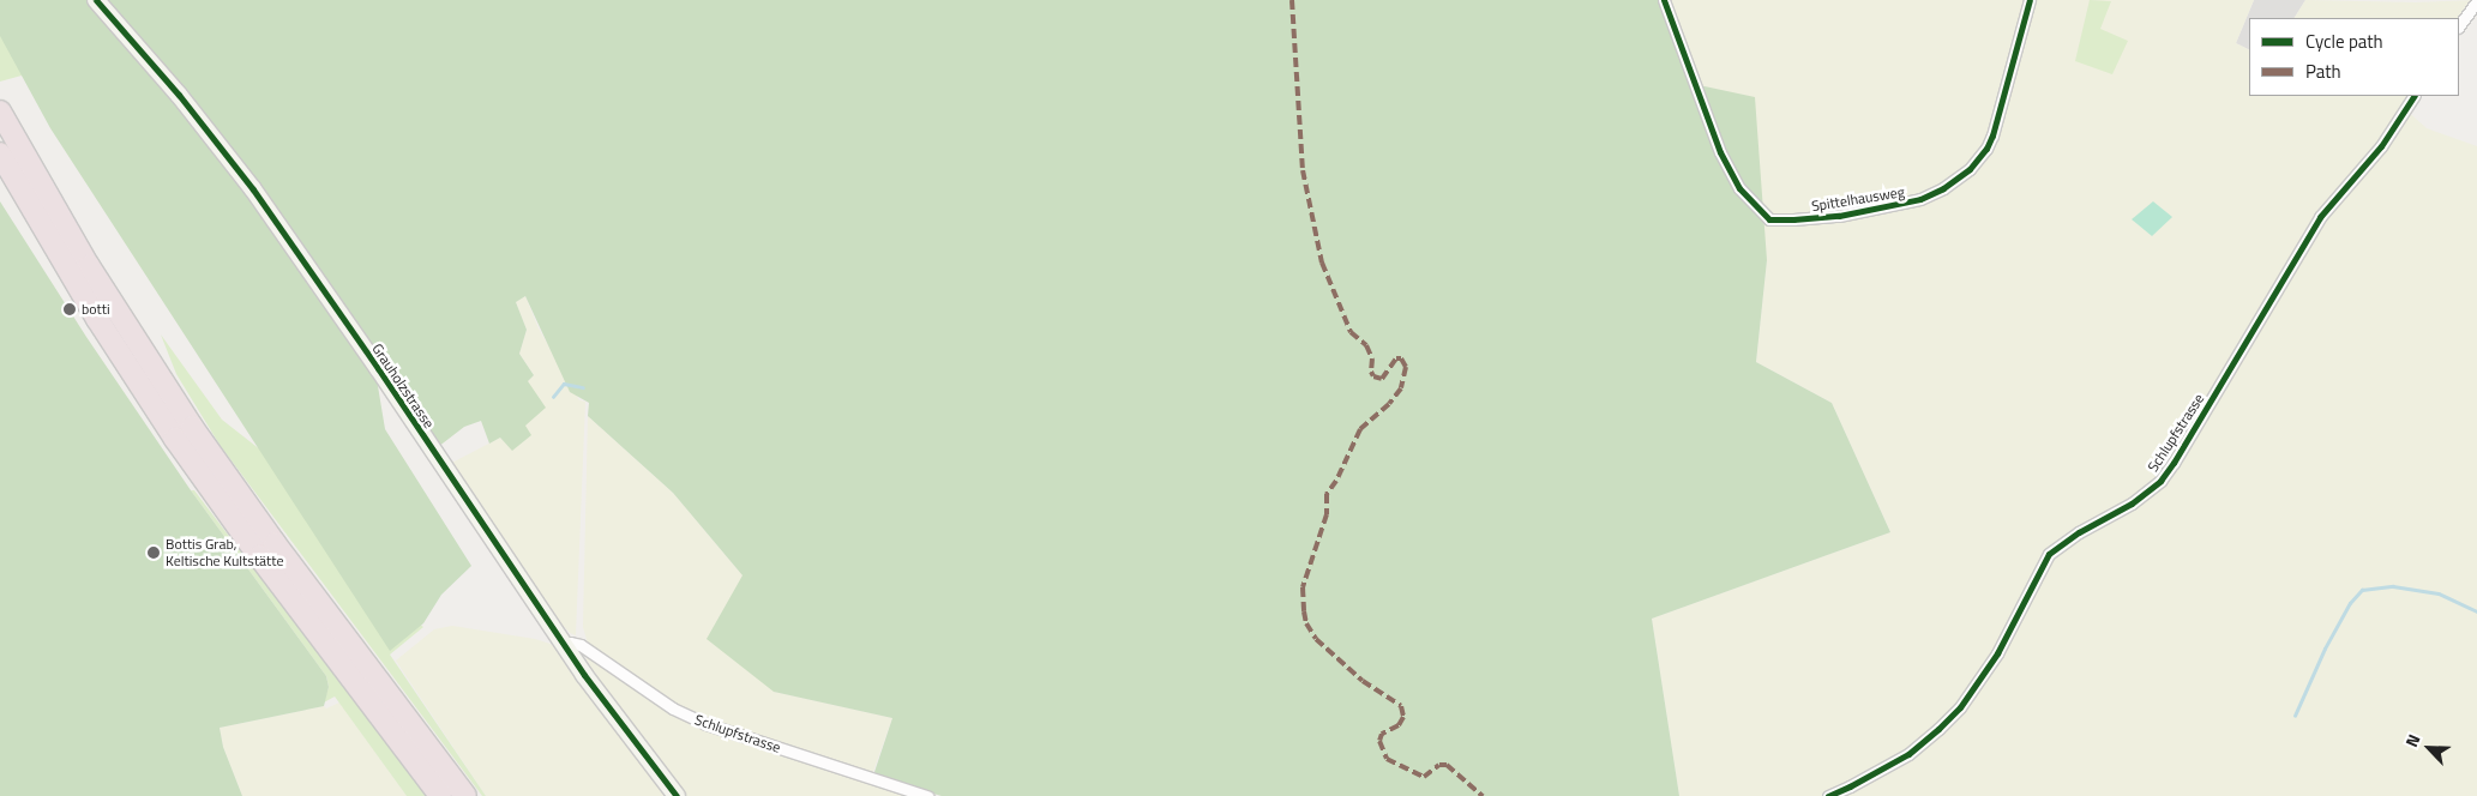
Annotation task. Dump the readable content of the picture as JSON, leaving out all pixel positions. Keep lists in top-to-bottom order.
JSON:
{
  "streets": {
    "street": ["Spittelhausweg", "Grauholzstrasse", "Schlupfstrasse"]
  },
  "crossings": [
    ["Grauholzstrasse", "Schlupfstrasse"]
  ],
  "places": ["botti", "Bottis Grab, Keltische Kultstätte"],
  "legend": ["Cycle path", "Path"],
  "north": "top left"
}
